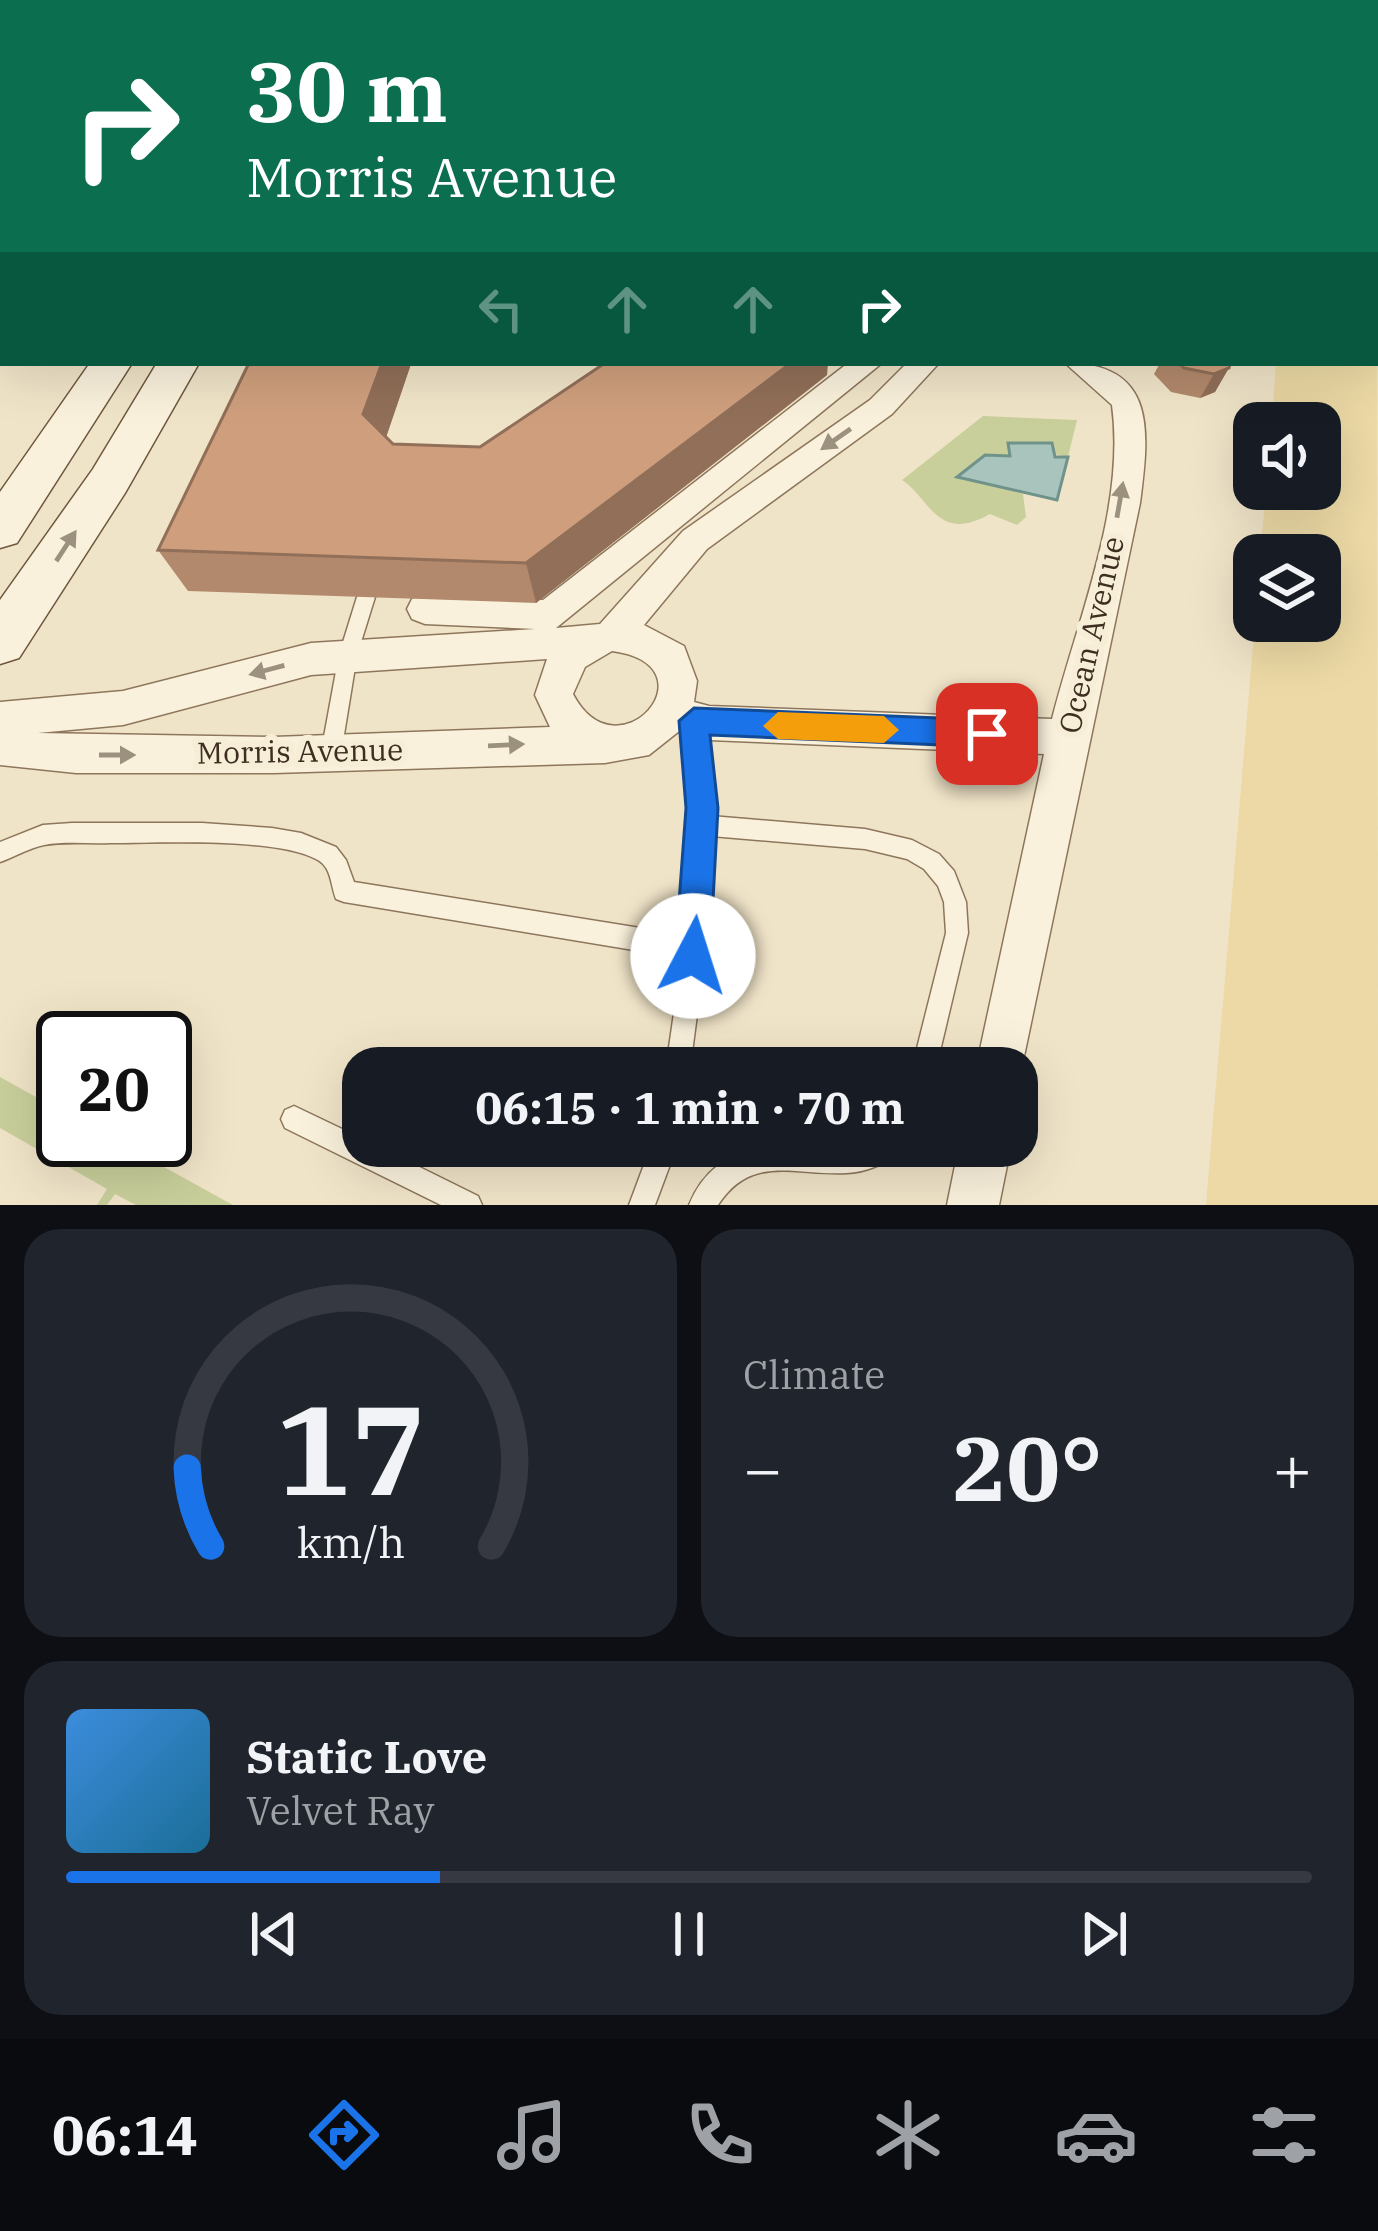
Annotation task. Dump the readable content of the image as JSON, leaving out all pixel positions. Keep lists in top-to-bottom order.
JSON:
{
  "streets": {
    "street": ["Ocean Avenue", "Morris Avenue"]
  },
  "crossings": [
    ["Ocean Avenue", "Morris Avenue"]
  ],
  "one_way": ["Ocean Avenue"],
  "page": {
    "turn": ["30 m", "Morris Avenue"],
    "limit": "20",
    "trip": "06:15 · 1 min · 70 m",
    "tile": "Climate",
    "heat": ["−", "20°", "+"],
    "song": ["Static Love", "Velvet Ray"],
    "tabs": "06:14",
    "gauge": ["17", "km/h"]
  }
}
